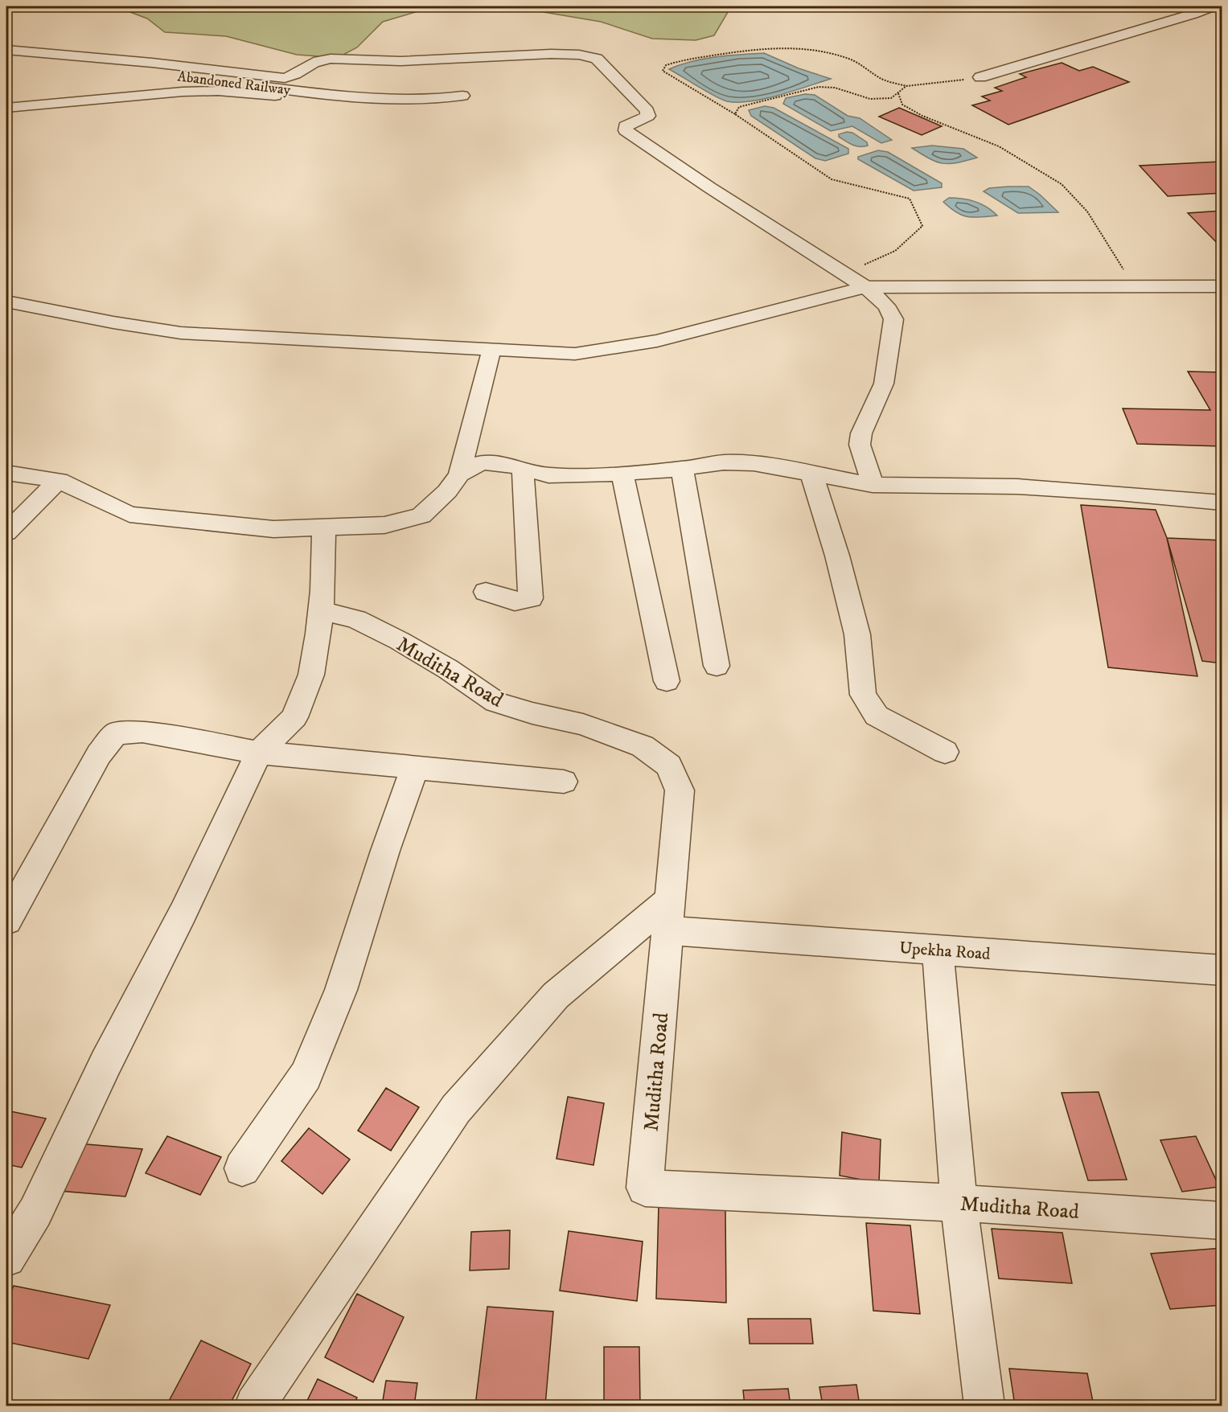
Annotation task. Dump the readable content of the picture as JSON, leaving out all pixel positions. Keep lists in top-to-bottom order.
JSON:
{
  "streets": {
    "street": ["Abandoned Railway", "Muditha Road", "Upekha Road"]
  },
  "crossings": [
    ["Muditha Road", "Upekha Road"]
  ]
}
